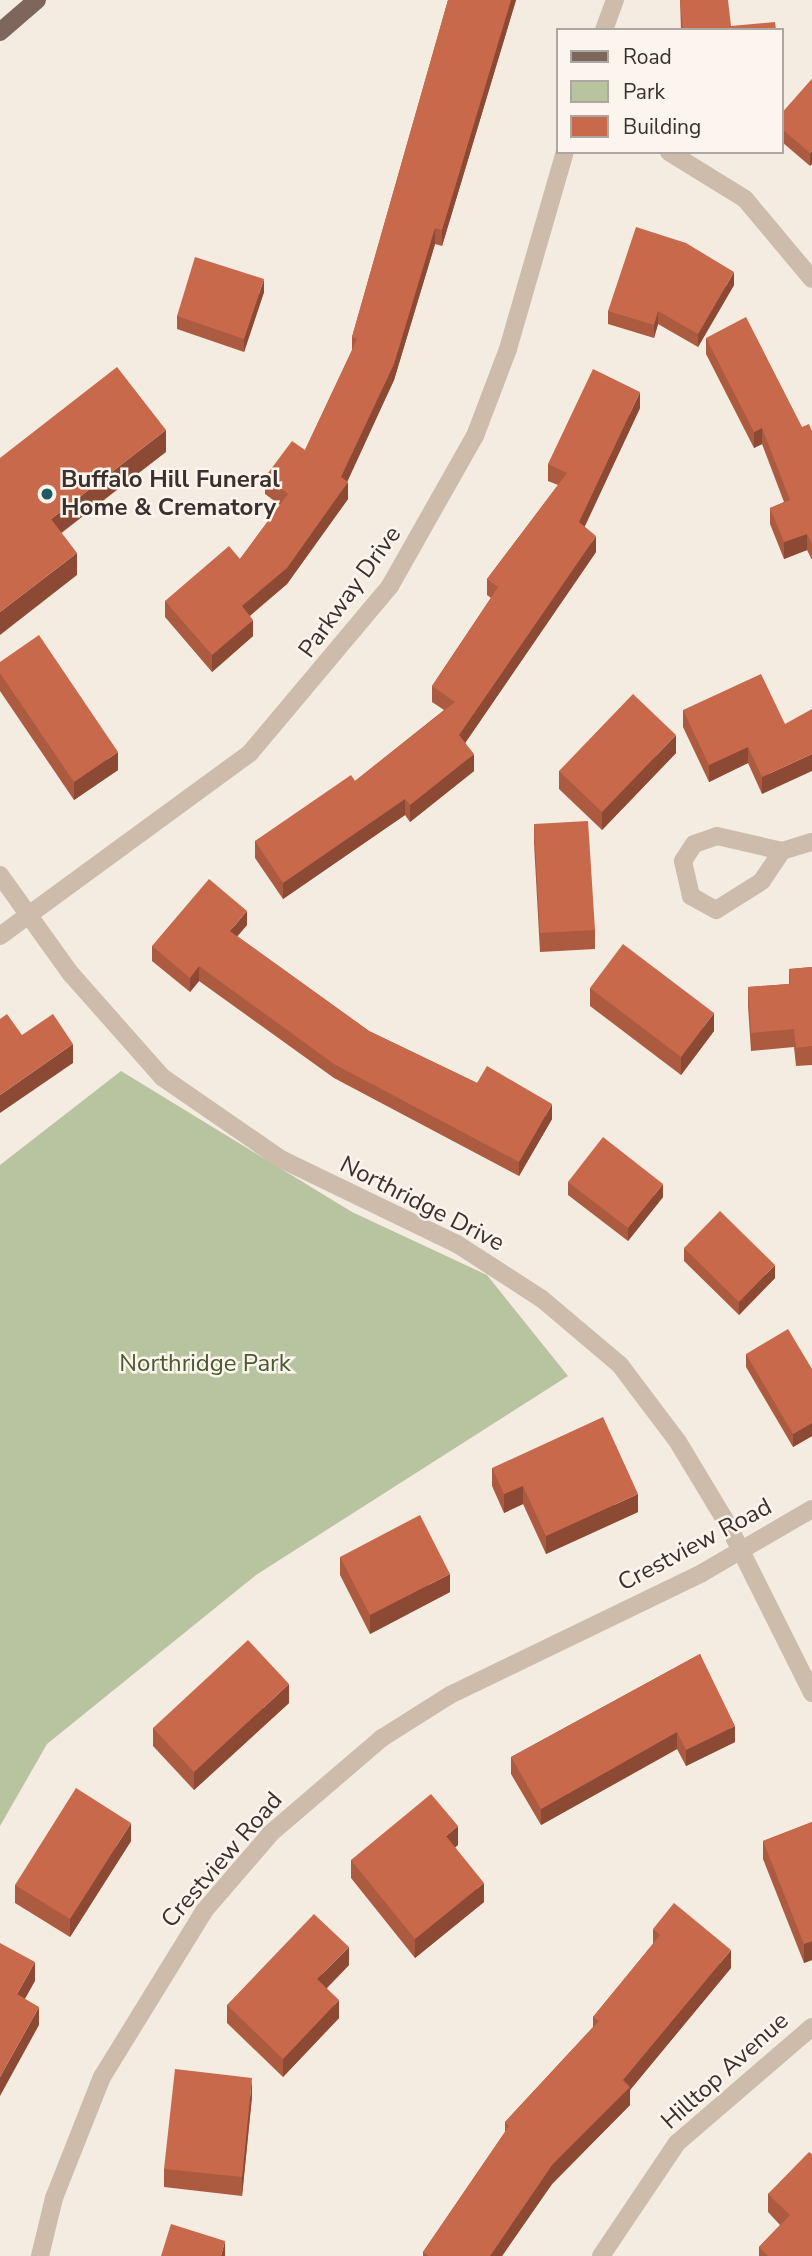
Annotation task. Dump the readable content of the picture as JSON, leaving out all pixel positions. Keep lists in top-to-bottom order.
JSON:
{
  "streets": {
    "street": [
      "Parkway Drive",
      "Northridge Drive",
      "Crestview Road",
      "Hilltop Avenue"
    ]
  },
  "crossings": [
    ["Parkway Drive", "Northridge Drive"],
    ["Northridge Drive", "Crestview Road"]
  ],
  "parks": ["Northridge Park"],
  "places": ["Buffalo Hill Funeral Home & Crematory"],
  "legend": ["Road", "Park", "Building"]
}
